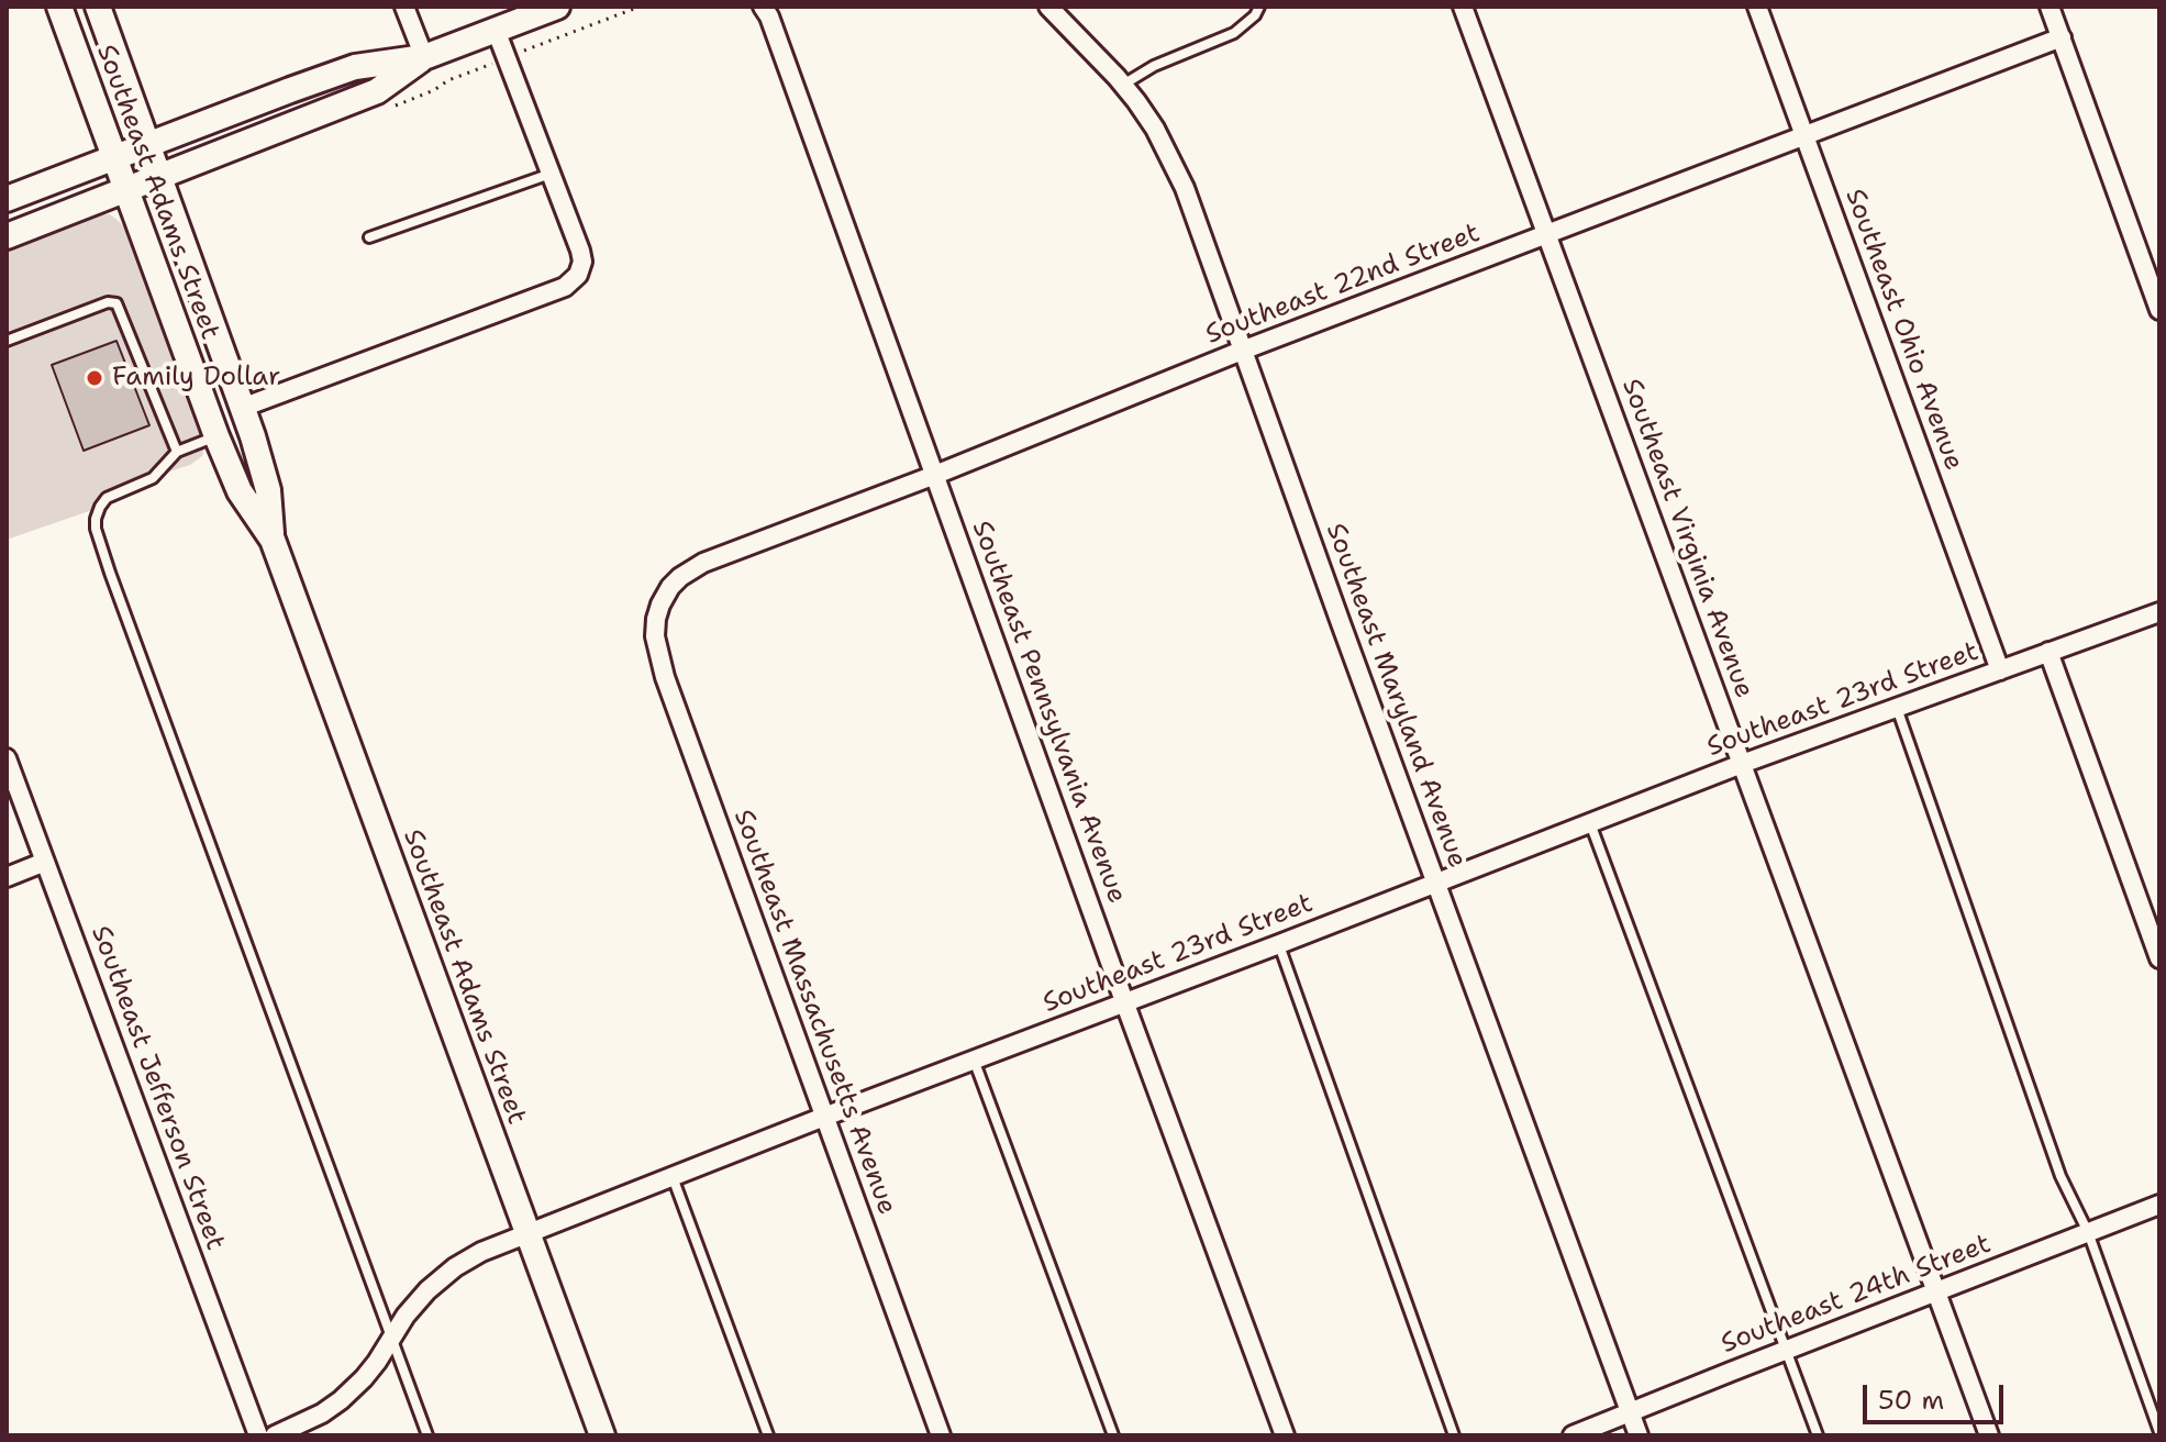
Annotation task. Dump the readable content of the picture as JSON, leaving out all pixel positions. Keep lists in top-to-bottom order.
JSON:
{
  "streets": {
    "main road": ["Southeast Adams Street"],
    "street": [
      "Southeast 22nd Street",
      "Southeast Ohio Avenue",
      "Southeast Virginia Avenue",
      "Southeast Maryland Avenue",
      "Southeast 23rd Street",
      "Southeast Pennsylvania Avenue",
      "Southeast Massachusetts Avenue",
      "Southeast Jefferson Street",
      "Southeast 24th Street"
    ]
  },
  "crossings": [
    ["Southeast Adams Street", "Southeast 23rd Street"],
    ["Southeast 22nd Street", "Southeast Ohio Avenue"],
    ["Southeast 22nd Street", "Southeast Virginia Avenue"],
    ["Southeast 22nd Street", "Southeast Maryland Avenue"],
    ["Southeast 22nd Street", "Southeast Pennsylvania Avenue"],
    ["Southeast 22nd Street", "Southeast Massachusetts Avenue"],
    ["Southeast Ohio Avenue", "Southeast 23rd Street"],
    ["Southeast Virginia Avenue", "Southeast 23rd Street"],
    ["Southeast Virginia Avenue", "Southeast 24th Street"],
    ["Southeast Maryland Avenue", "Southeast 23rd Street"],
    ["Southeast Maryland Avenue", "Southeast 24th Street"],
    ["Southeast 23rd Street", "Southeast Pennsylvania Avenue"],
    ["Southeast 23rd Street", "Southeast Massachusetts Avenue"]
  ],
  "places": ["Family Dollar"],
  "scale_bar": "50 m"
}
